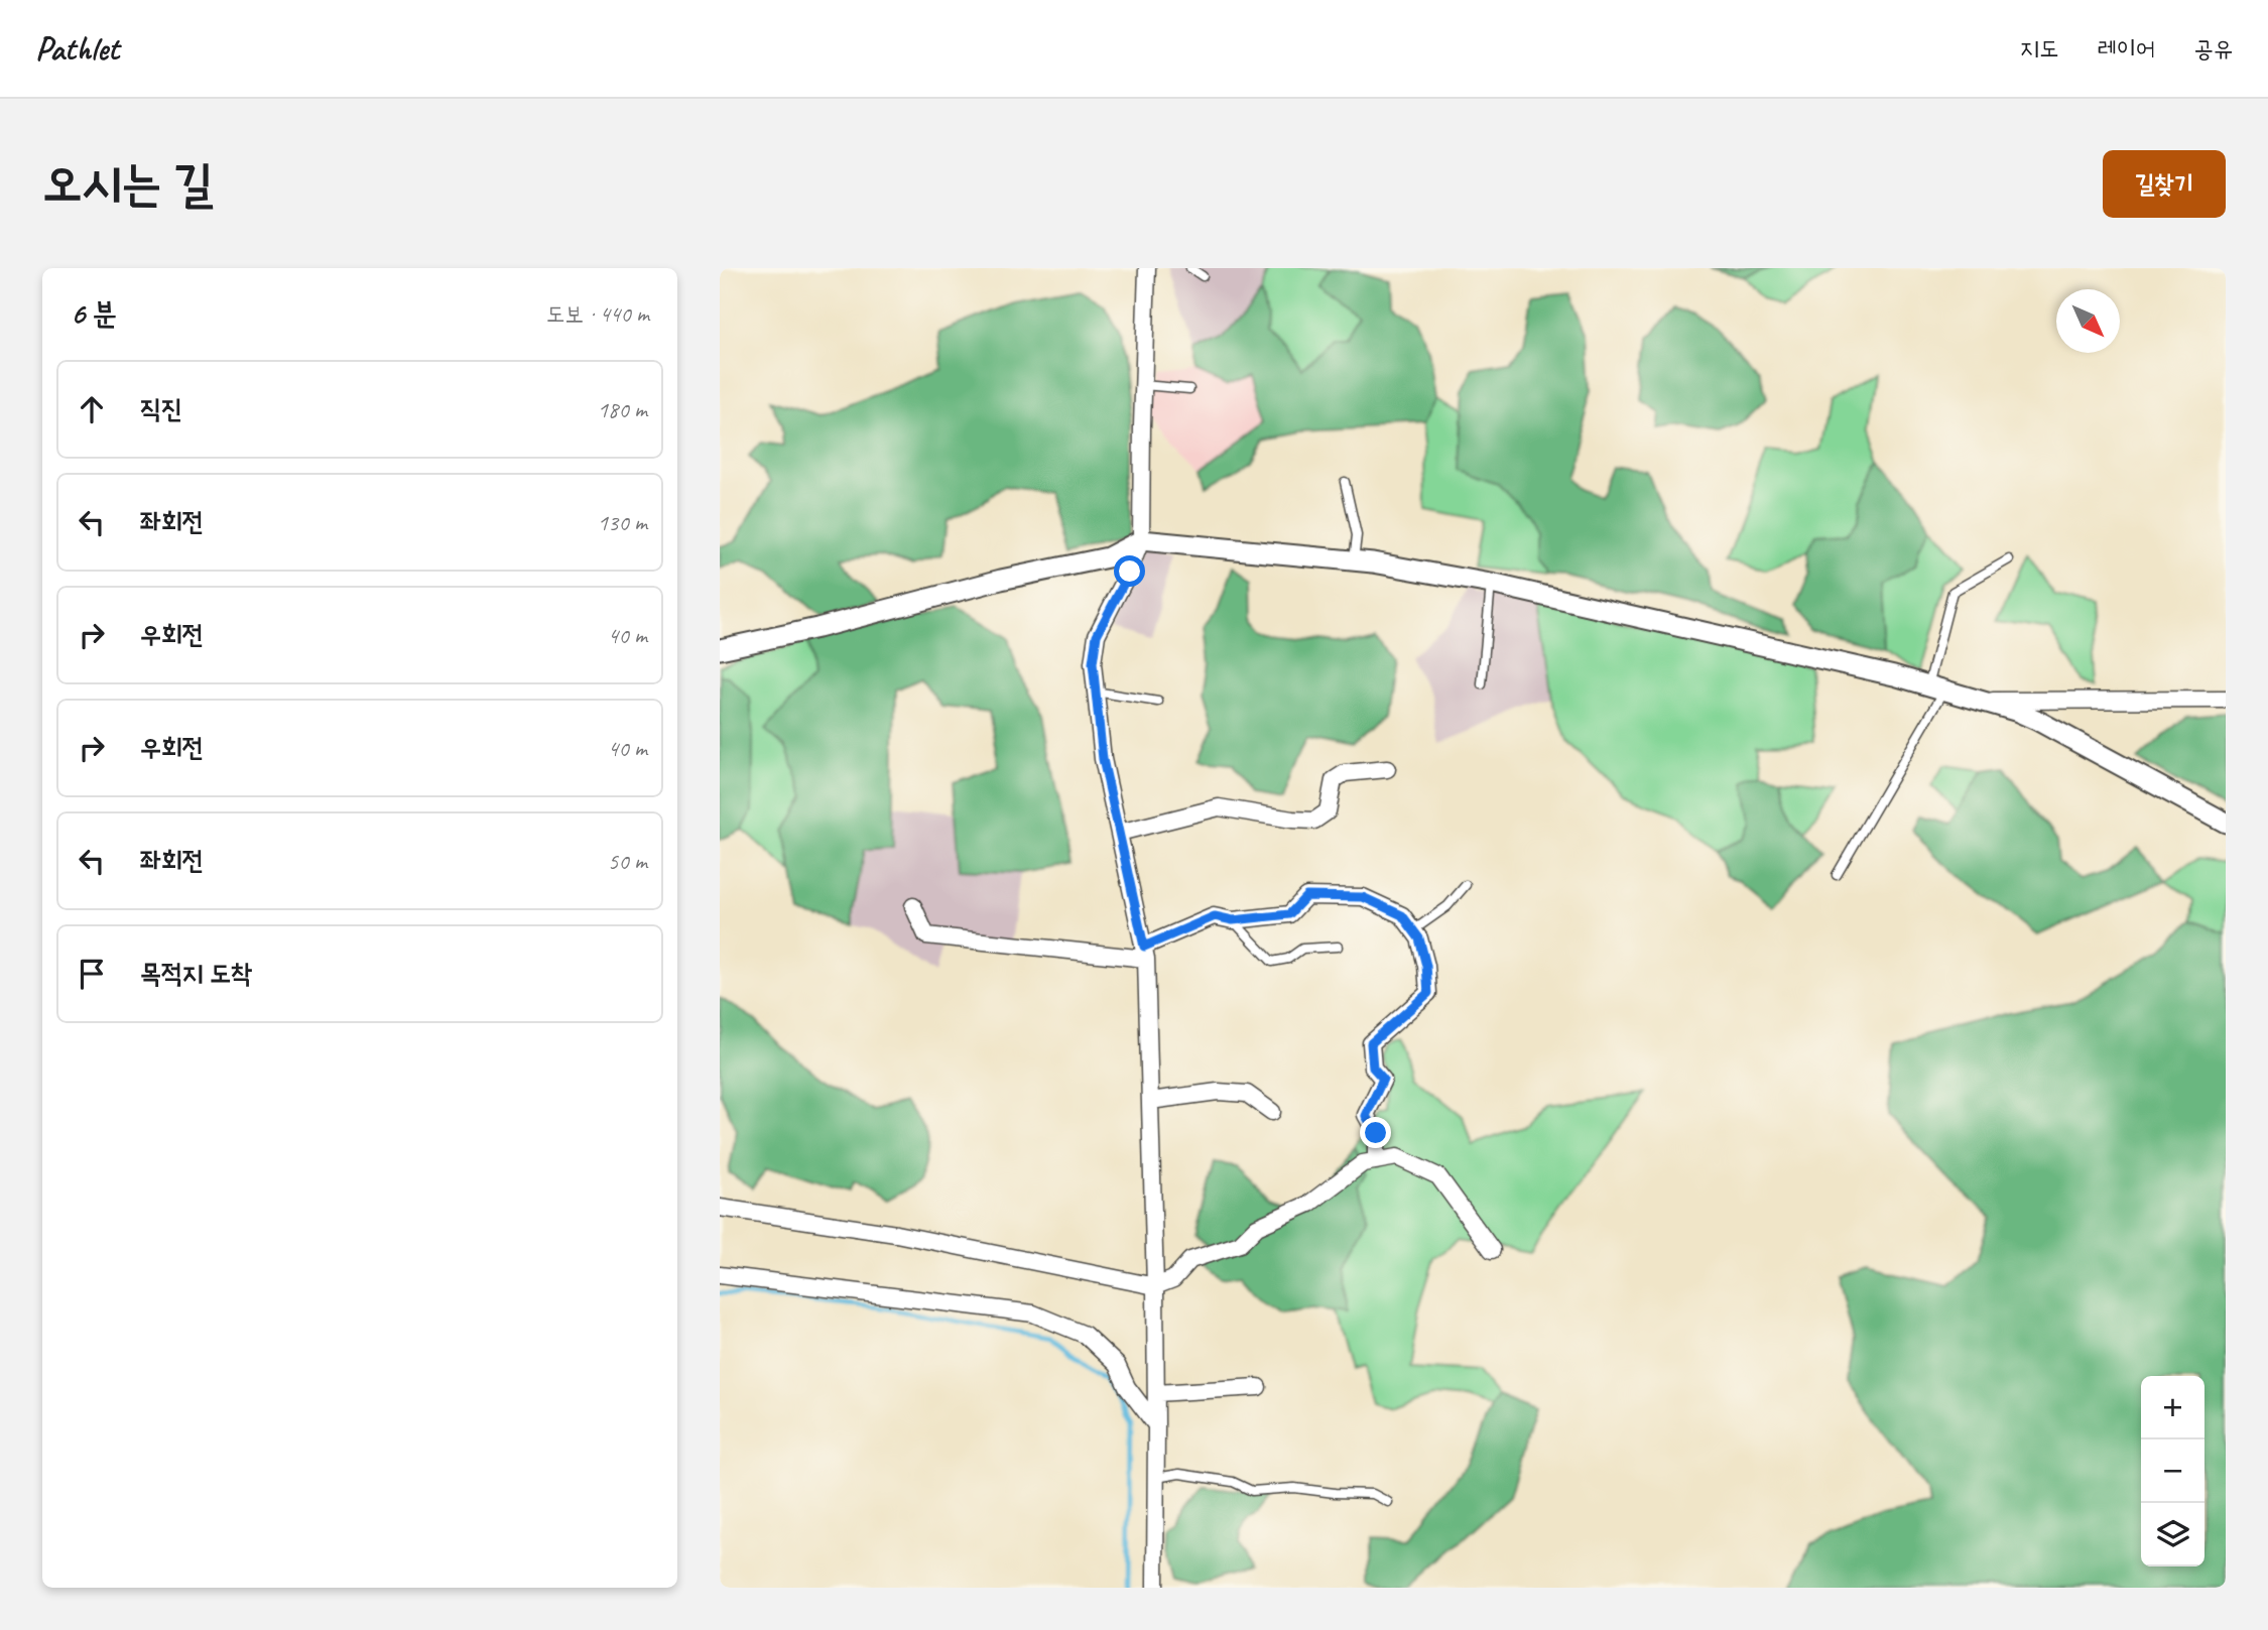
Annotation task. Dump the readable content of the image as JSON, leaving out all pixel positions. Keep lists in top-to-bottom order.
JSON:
{
  "north": "bottom right",
  "page": {
    "header": "Pathlet",
    "nav": ["지도", "레이어", "공유"],
    "buttons": "길찾기",
    "title": "오시는 길",
    "heading": ["6 분", "도보 · 440 m"],
    "list": [
      ["직진", "180 m"],
      ["좌회전", "130 m"],
      ["우회전", "40 m"],
      ["우회전", "40 m"],
      ["좌회전", "50 m"],
      "목적지 도착"
    ],
    "map_buttons": ["+", "−"]
  }
}
